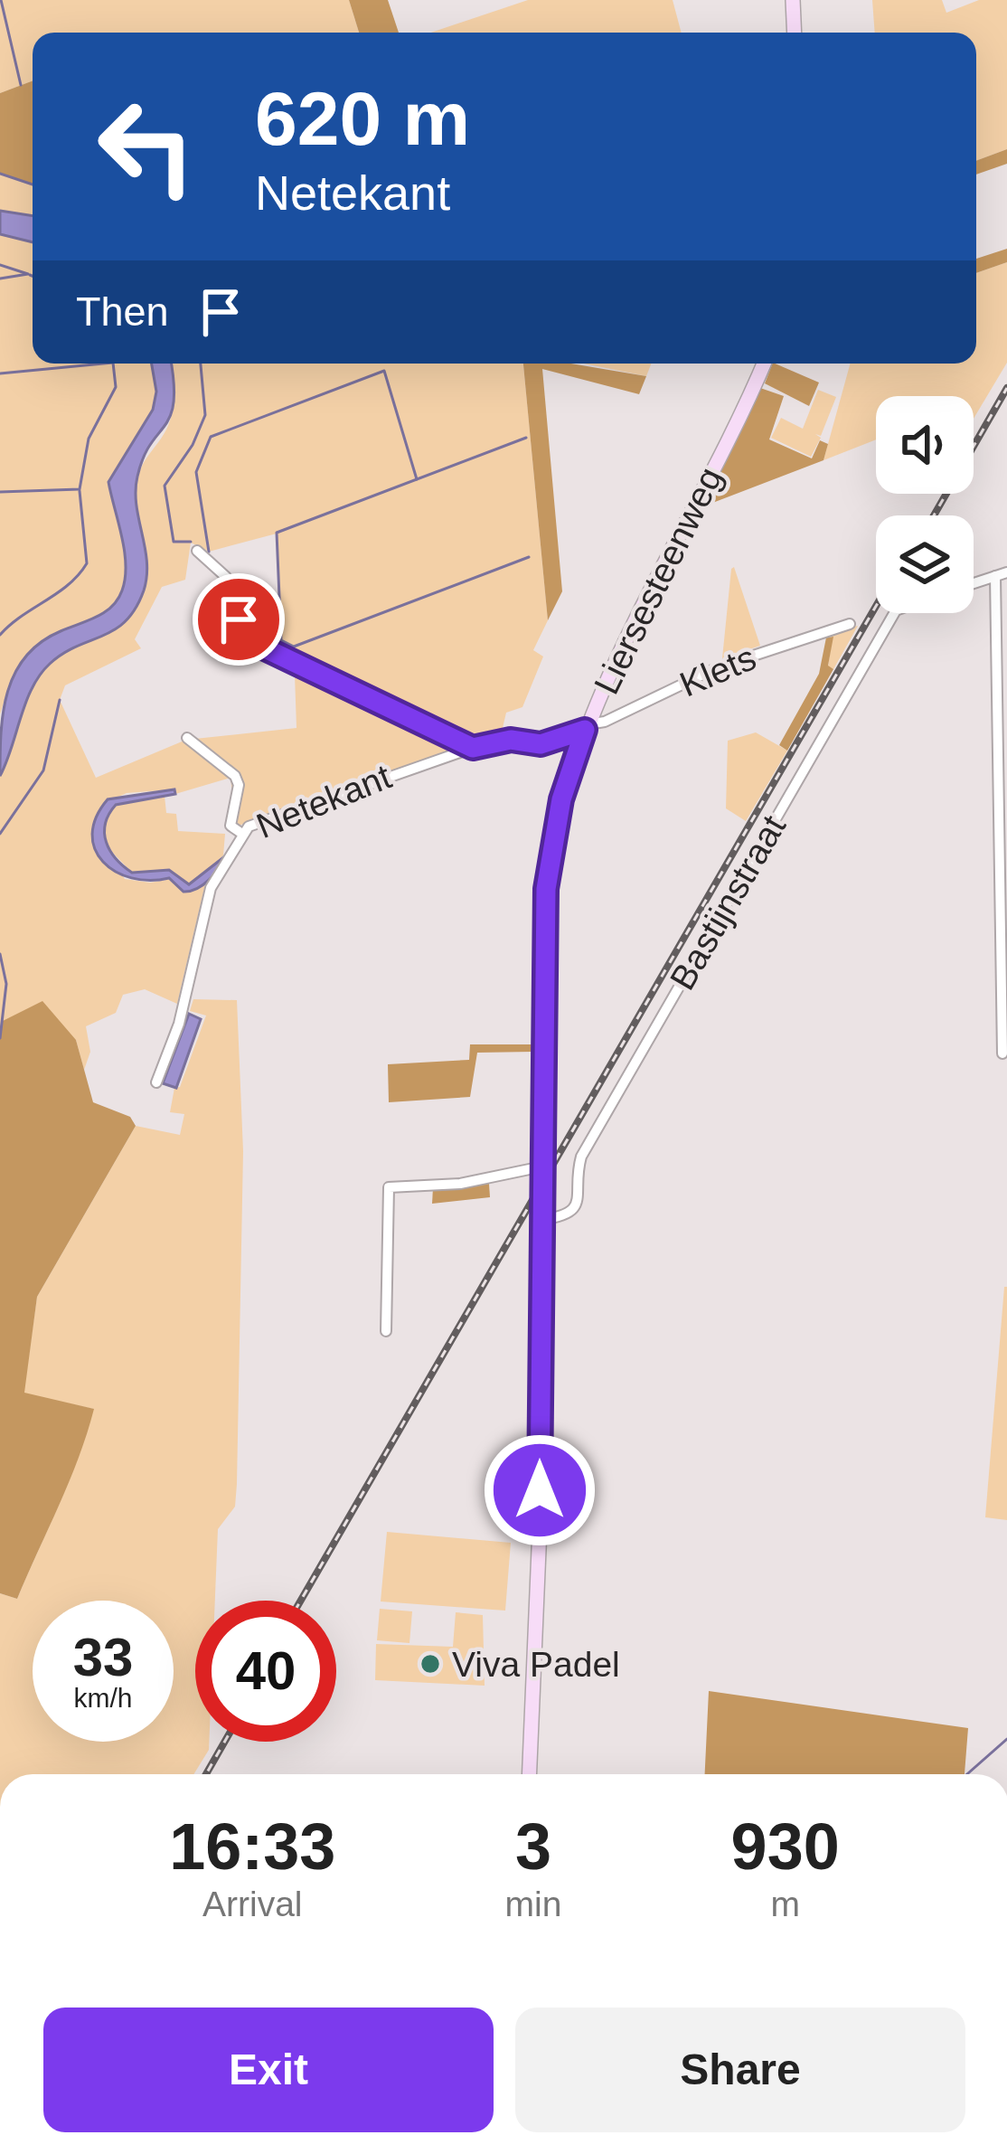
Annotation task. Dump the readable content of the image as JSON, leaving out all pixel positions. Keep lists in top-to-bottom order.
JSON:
{
  "streets": {
    "street": [
      "Liersesteenweg",
      "Klets",
      "Netekant",
      "Bastijnstraat"
    ]
  },
  "crossings": [
    ["Liersesteenweg", "Klets"],
    ["Liersesteenweg", "Netekant"],
    ["Liersesteenweg", "Bastijnstraat"],
    ["Klets", "Netekant"]
  ],
  "places": ["Viva Padel"],
  "page": {
    "turn": ["620 m", "Netekant"],
    "then": "Then",
    "speed": "33 km/h",
    "limit": "40",
    "eta": [
      "16:33",
      "Arrival",
      "3",
      "min",
      "930",
      "m"
    ],
    "buttons": ["Exit", "Share"]
  }
}
